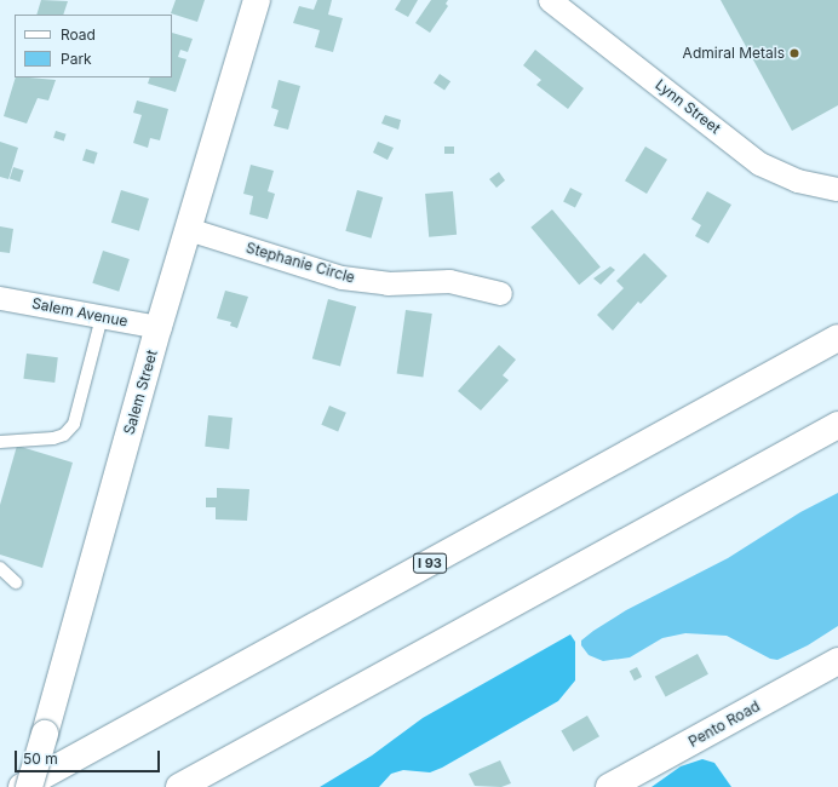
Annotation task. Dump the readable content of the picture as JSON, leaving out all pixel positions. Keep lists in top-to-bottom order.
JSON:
{
  "streets": {
    "main road": ["Salem Street", "I 93", "Pento Road"],
    "street": ["Lynn Street", "Stephanie Circle", "Salem Avenue"]
  },
  "crossings": [
    ["Stephanie Circle", "Salem Street"],
    ["Salem Avenue", "Salem Street"]
  ],
  "places": ["Admiral Metals"],
  "legend": ["Road", "Park"],
  "scale_bar": "50 m"
}
